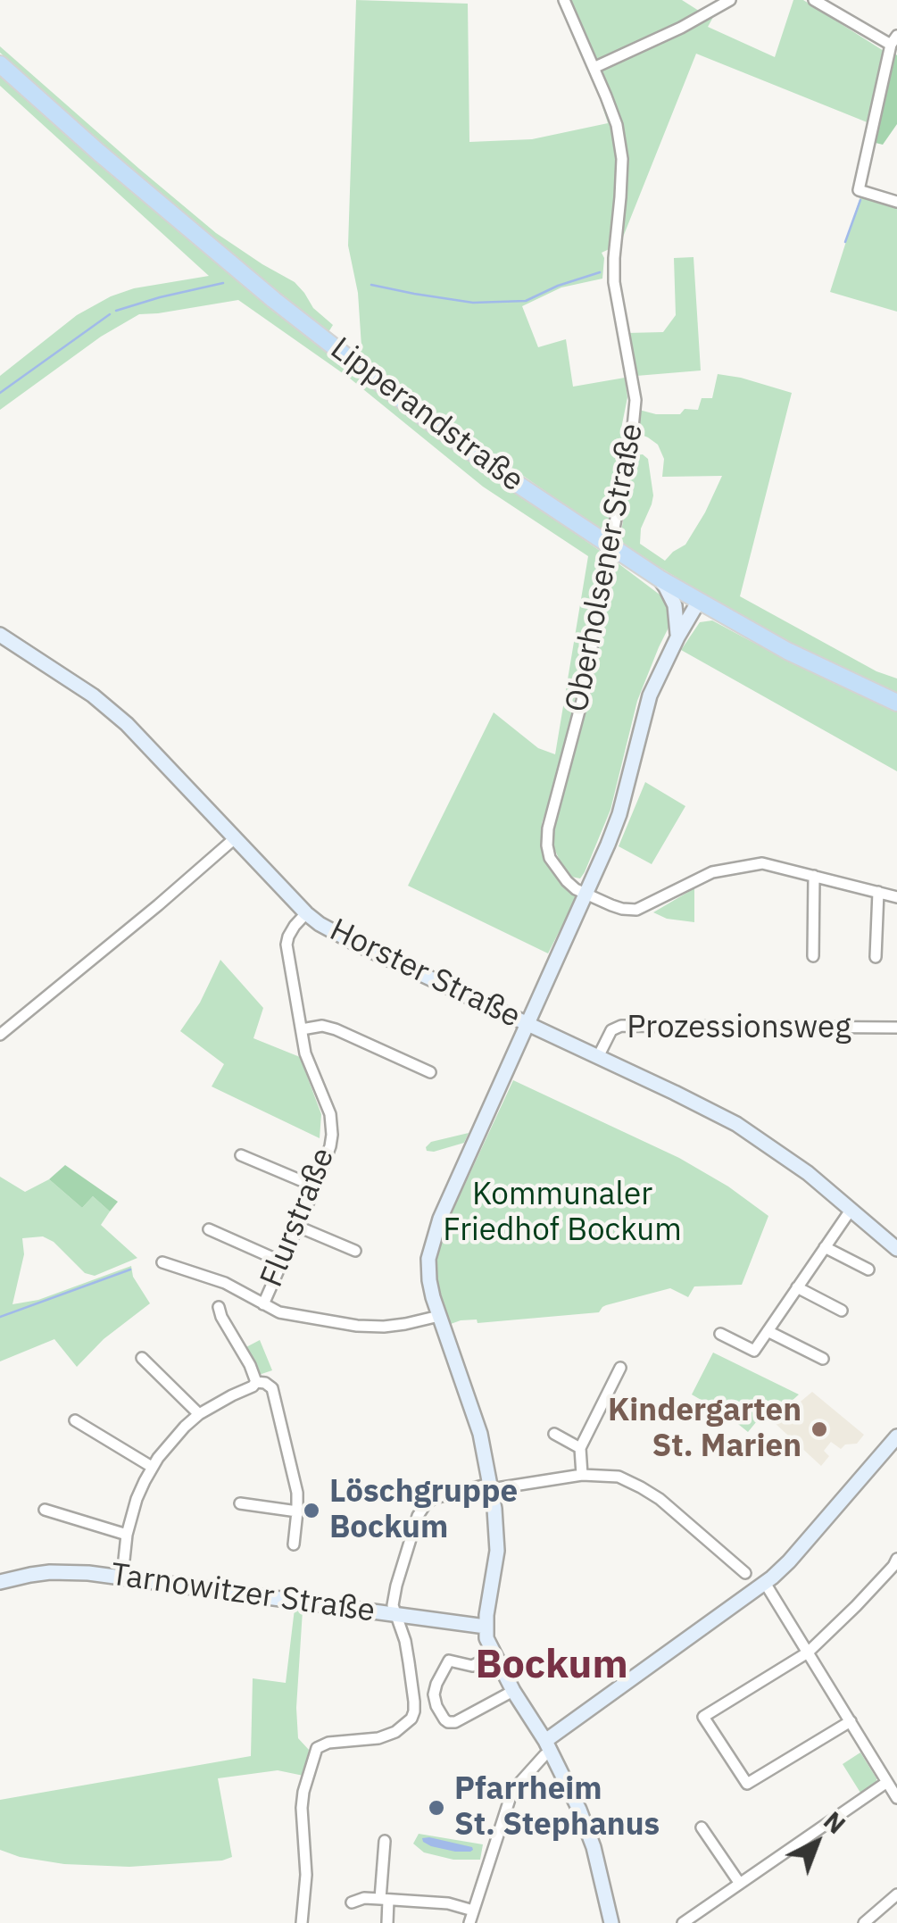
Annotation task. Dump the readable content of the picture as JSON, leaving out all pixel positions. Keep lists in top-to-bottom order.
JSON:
{
  "streets": {
    "main road": [
      "Lipperandstraße",
      "Oberholsener Straße",
      "Horster Straße",
      "Tarnowitzer Straße"
    ],
    "street": ["Prozessionsweg", "Flurstraße"]
  },
  "crossings": [
    ["Lipperandstraße", "Oberholsener Straße"],
    ["Oberholsener Straße", "Horster Straße"],
    ["Oberholsener Straße", "Tarnowitzer Straße"],
    ["Horster Straße", "Prozessionsweg"],
    ["Horster Straße", "Flurstraße"]
  ],
  "districts": ["Bockum"],
  "parks": ["Kommunaler Friedhof Bockum"],
  "places": ["Kindergarten St. Marien", "Löschgruppe Bockum", "Pfarrheim St. Stephanus"],
  "north": "top right"
}
